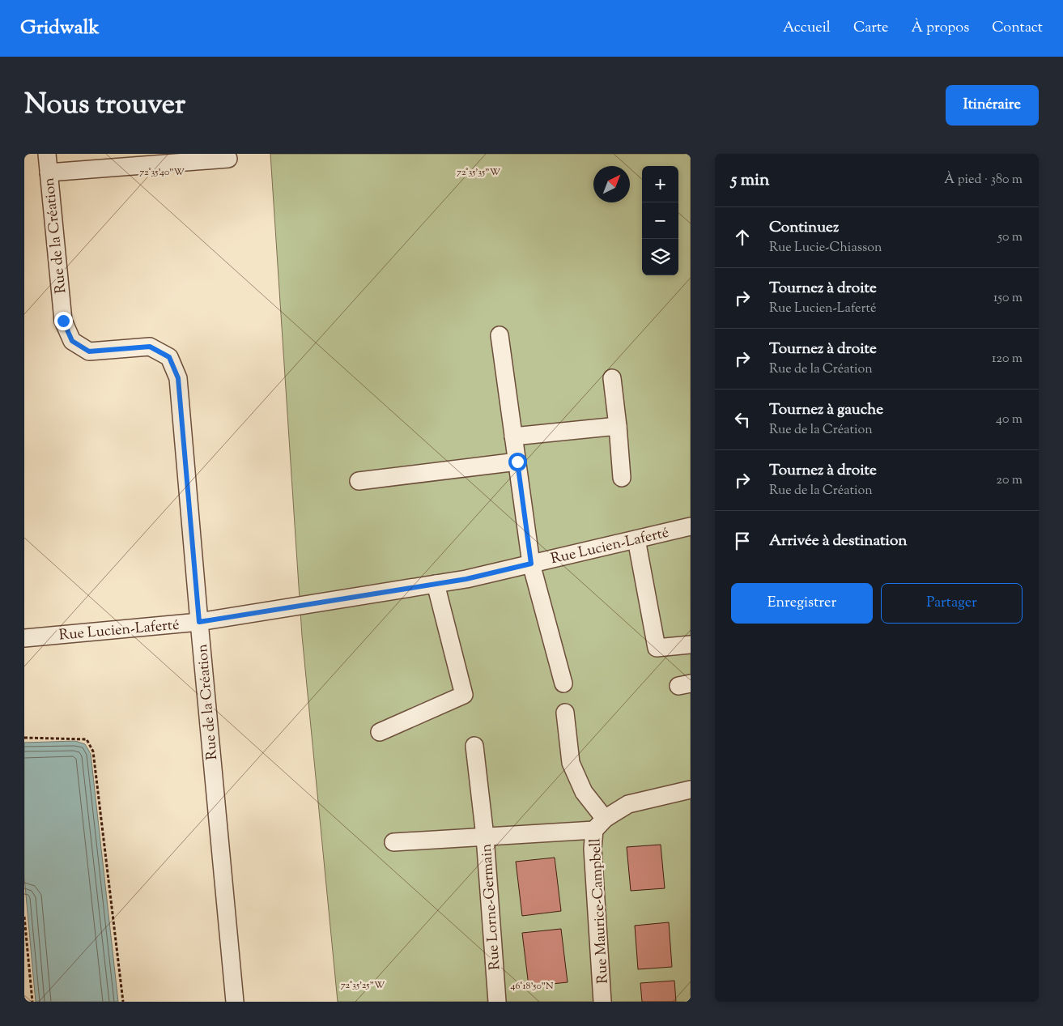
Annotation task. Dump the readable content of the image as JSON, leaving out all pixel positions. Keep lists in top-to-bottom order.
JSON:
{
  "streets": {
    "street": [
      "Rue de la Création",
      "Rue Lucien-Laferté",
      "Rue Lorne-Germain",
      "Rue Maurice-Campbell"
    ]
  },
  "crossings": [
    ["Rue de la Création", "Rue Lucien-Laferté"],
    ["Rue Lorne-Germain", "Rue Maurice-Campbell"]
  ],
  "north": "top right",
  "page": {
    "header": "Gridwalk",
    "nav": [
      "Accueil",
      "Carte",
      "À propos",
      "Contact"
    ],
    "title": "Nous trouver",
    "buttons": [
      "Itinéraire",
      ["Enregistrer", "Partager"]
    ],
    "heading": ["5 min", "À pied · 380 m"],
    "map_buttons": ["+", "−"],
    "list": [
      ["Continuez", "Rue Lucie-Chiasson", "50 m"],
      ["Tournez à droite", "Rue Lucien-Laferté", "150 m"],
      ["Tournez à droite", "Rue de la Création", "120 m"],
      ["Tournez à gauche", "Rue de la Création", "40 m"],
      ["Tournez à droite", "Rue de la Création", "20 m"],
      "Arrivée à destination"
    ]
  },
  "coordinates": [
    "72°35'40\"W",
    "72°35'35\"W",
    "72°35'25\"W",
    "46°18'50\"N"
  ]
}
